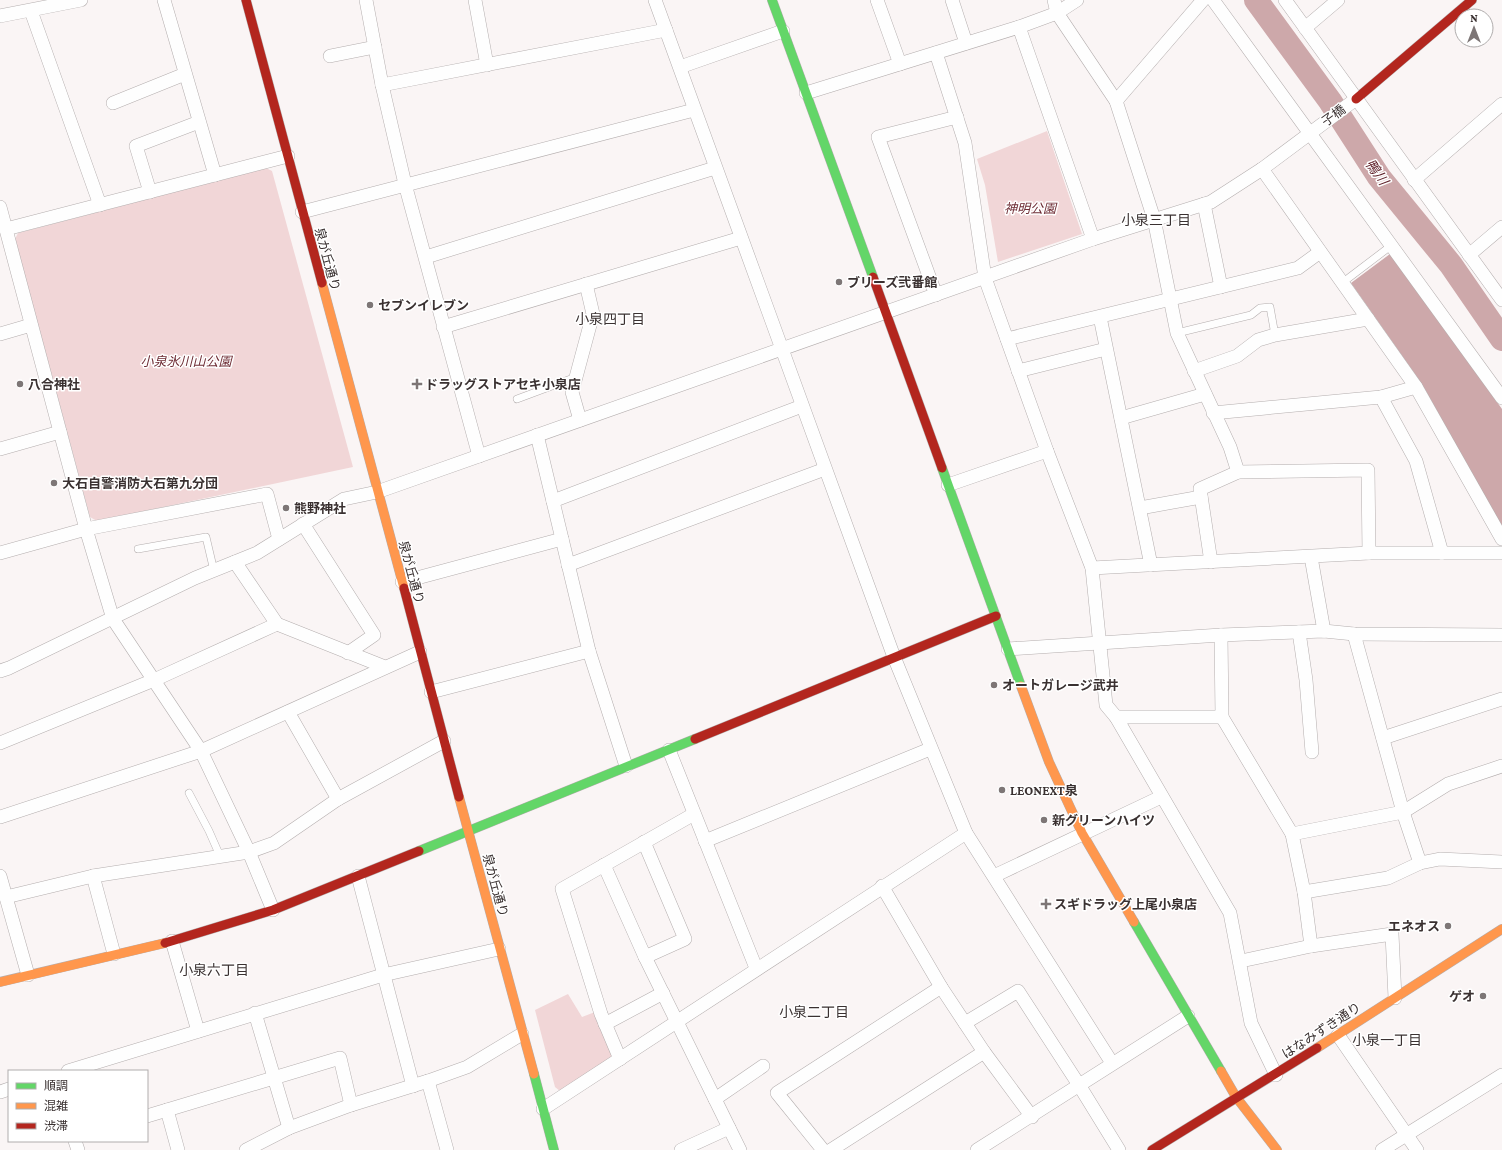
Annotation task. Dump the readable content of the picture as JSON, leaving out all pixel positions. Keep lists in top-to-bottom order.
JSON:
{
  "streets": {
    "street": ["子橋", "泉が丘通り", "はなみずき通り"]
  },
  "crossings": [
    ["子橋", "泉が丘通り"]
  ],
  "districts": [
    "小泉三丁目",
    "小泉四丁目",
    "小泉六丁目",
    "小泉二丁目",
    "小泉一丁目"
  ],
  "water": ["鴨川"],
  "parks": ["神明公園", "小泉氷川山公園"],
  "places": {
    "other": [
      "ブリーズ弐番館",
      "セブンイレブン",
      "八合神社",
      "大石自警消防大石第九分団",
      "熊野神社",
      "オートガレージ武井",
      "LEONEXT泉",
      "新グリーンハイツ",
      "エネオス",
      "ゲオ"
    ],
    "health": ["ドラッグストアセキ小泉店", "スギドラッグ上尾小泉店"]
  },
  "legend": ["順調", "混雑", "渋滞"],
  "north": "top"
}
